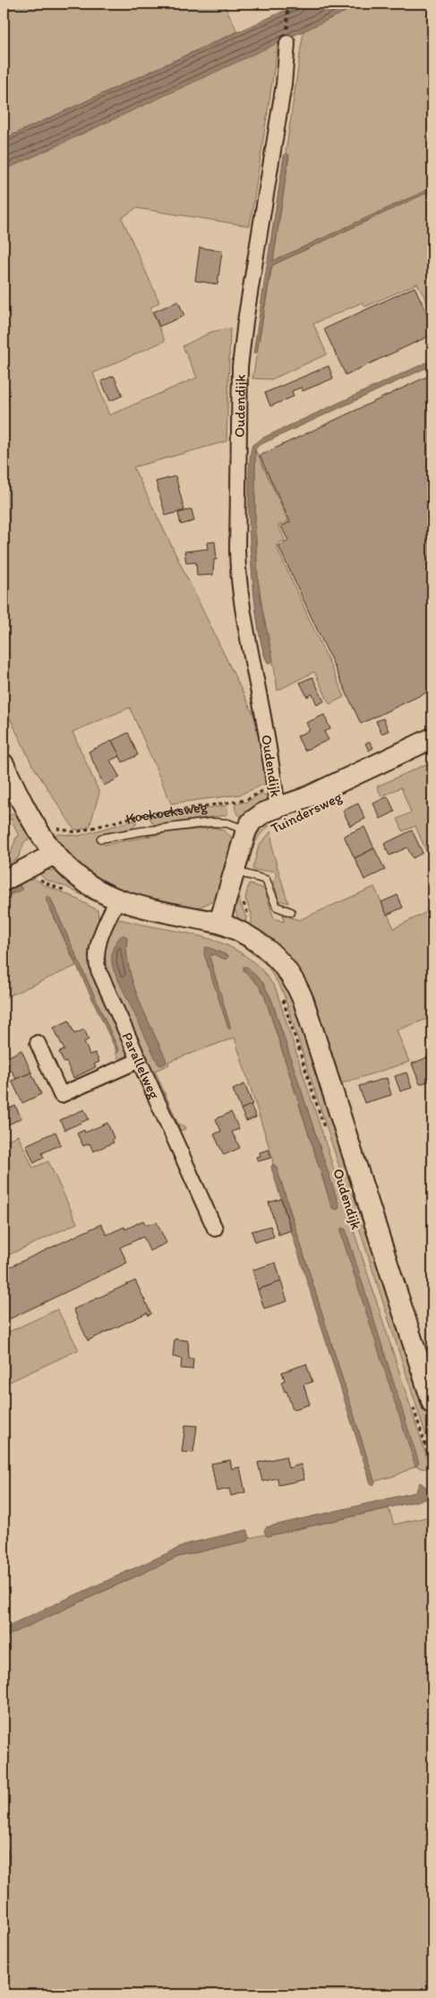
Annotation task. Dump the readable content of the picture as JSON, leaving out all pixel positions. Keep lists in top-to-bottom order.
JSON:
{
  "streets": {
    "street": ["Oudendijk", "Tuindersweg", "Parallelweg"],
    "lane": ["Koekoeksweg"]
  },
  "crossings": [
    ["Oudendijk", "Koekoeksweg"],
    ["Oudendijk", "Tuindersweg"],
    ["Koekoeksweg", "Tuindersweg"]
  ]
}
